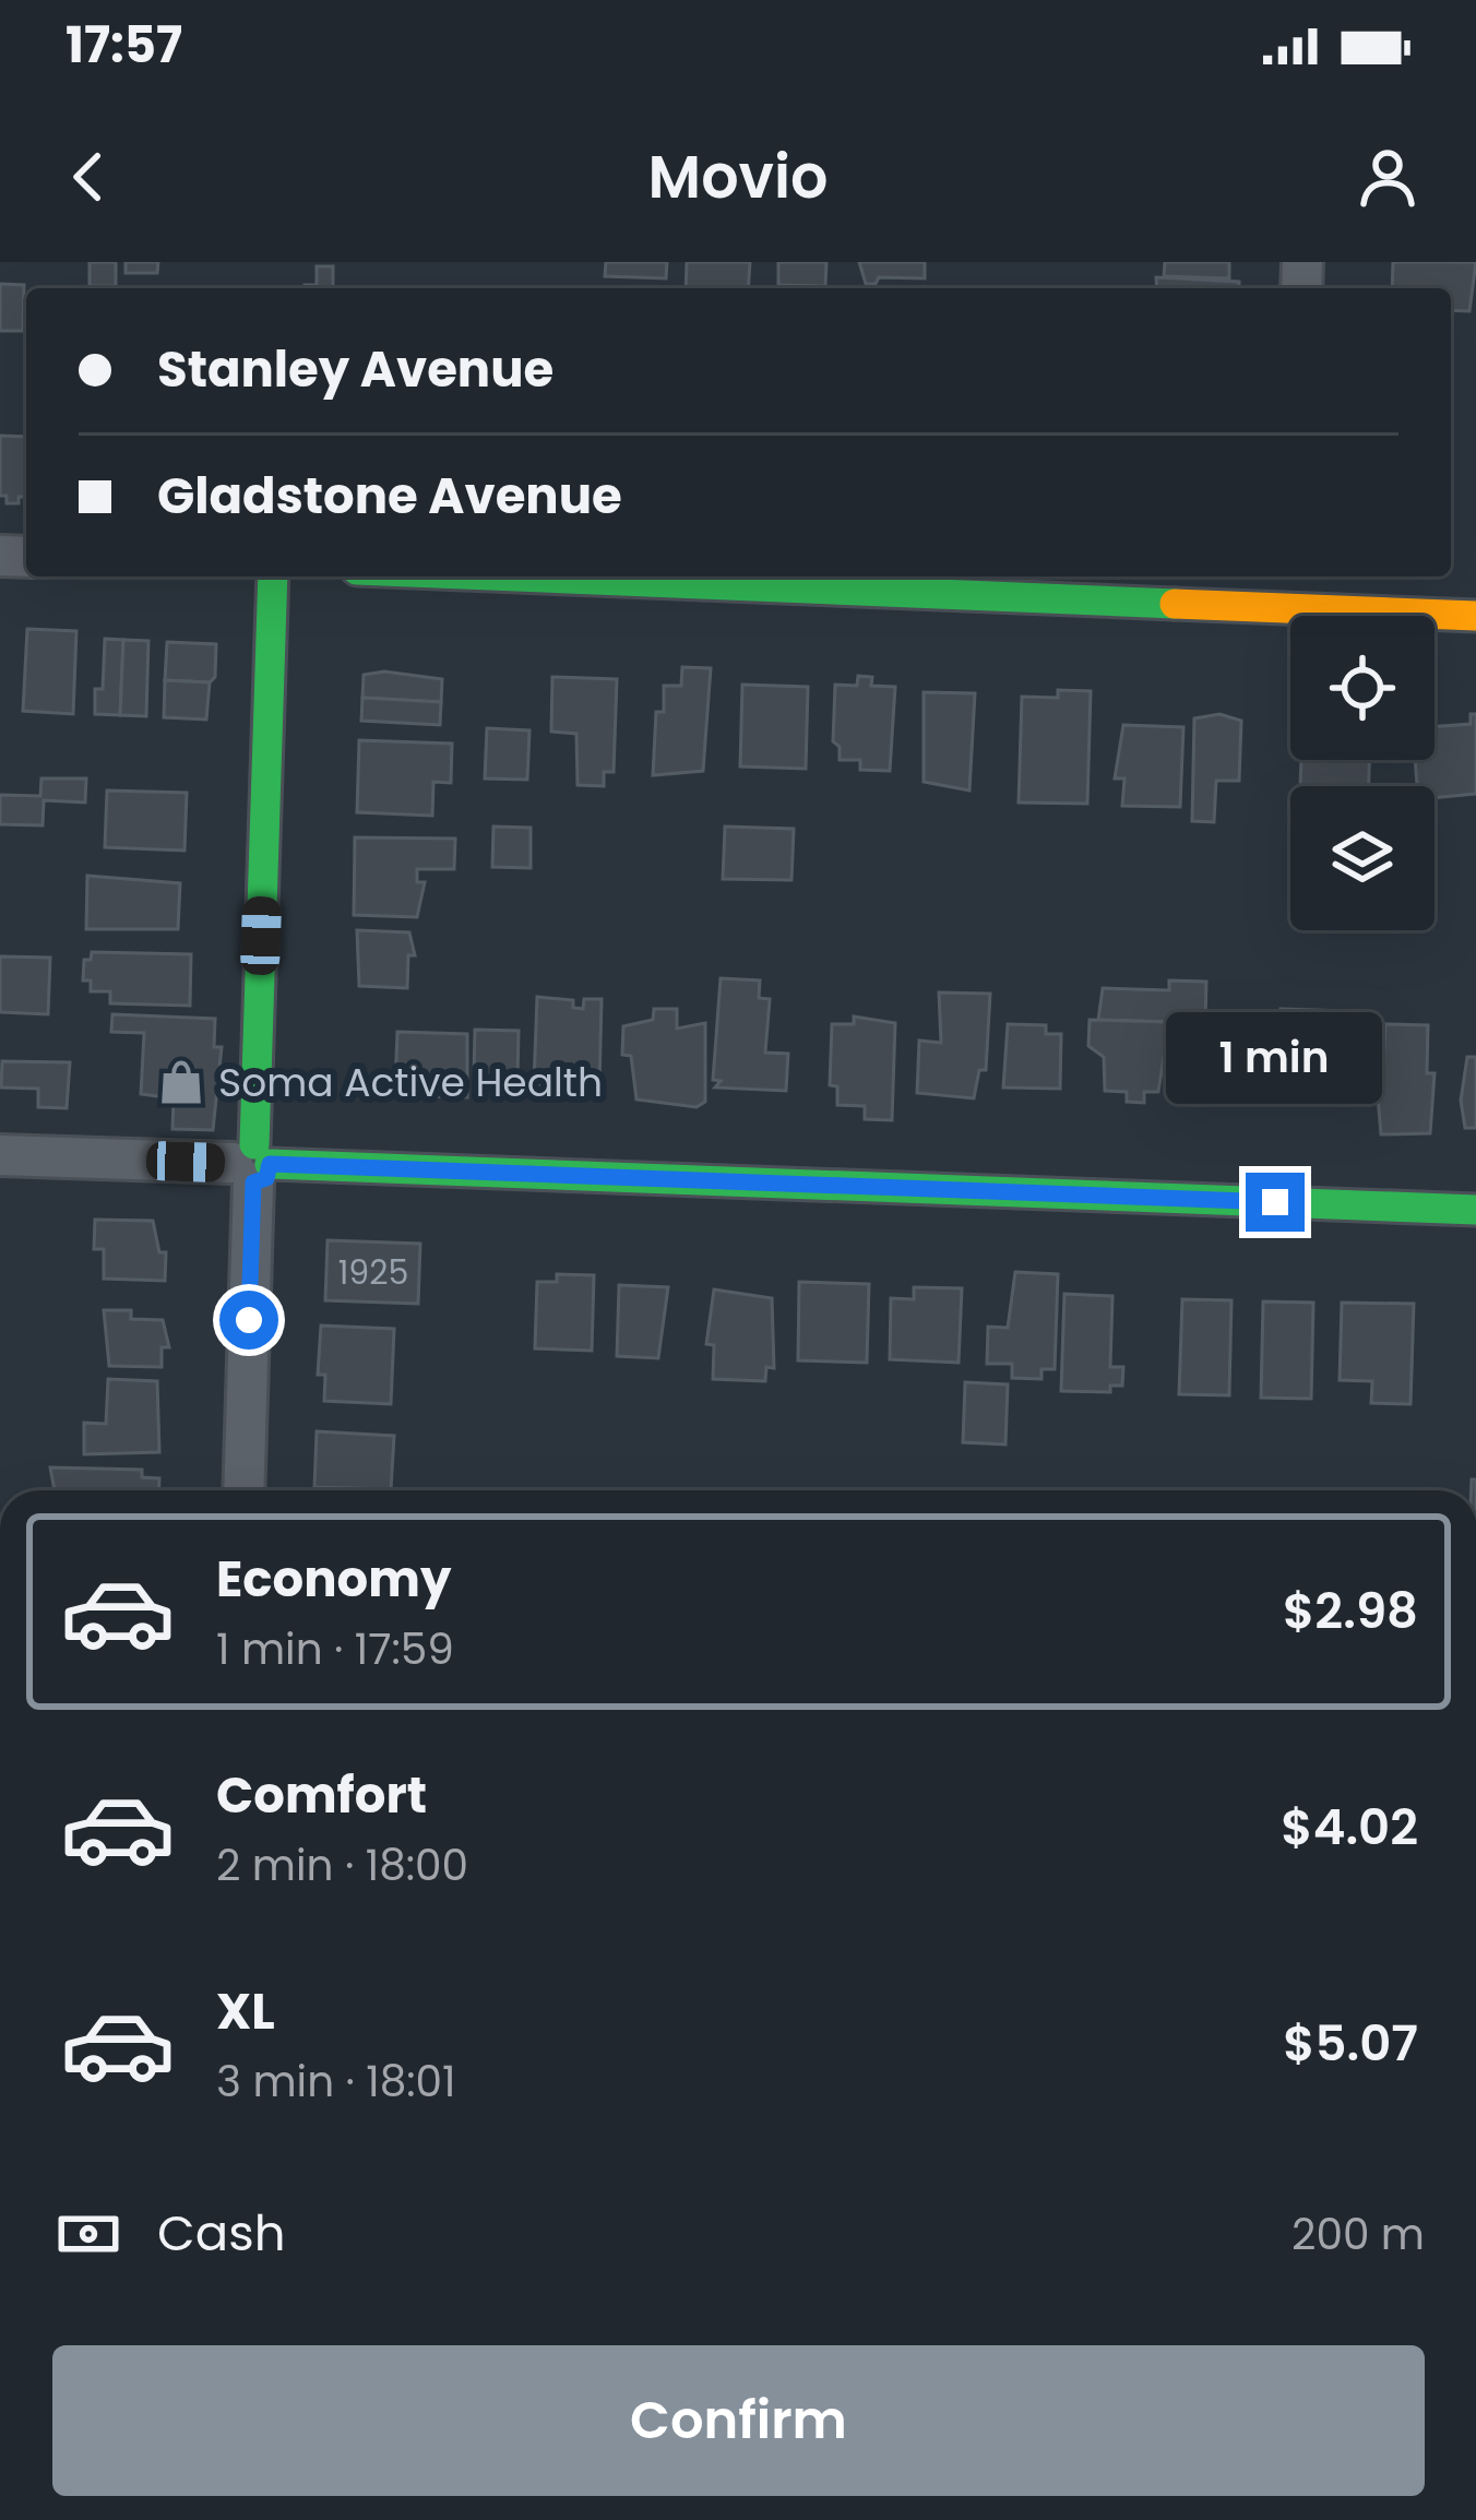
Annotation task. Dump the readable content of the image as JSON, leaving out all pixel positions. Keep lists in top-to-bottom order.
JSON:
{
  "places": {
    "shop": ["Soma Active Health"]
  },
  "house_numbers": ["1925"],
  "page": {
    "status": "17:57",
    "header": "Movio",
    "banner": ["Stanley Avenue", "Gladstone Avenue"],
    "bubble": "1 min",
    "list": [
      {
        "name": "Economy",
        "note": "1 min · 17:59",
        "value": "$2.98"
      },
      {
        "name": "Comfort",
        "note": "2 min · 18:00",
        "value": "$4.02"
      },
      {
        "name": "XL",
        "note": "3 min · 18:01",
        "value": "$5.07"
      }
    ],
    "pay": ["Cash", "200 m"],
    "buttons": "Confirm"
  }
}
